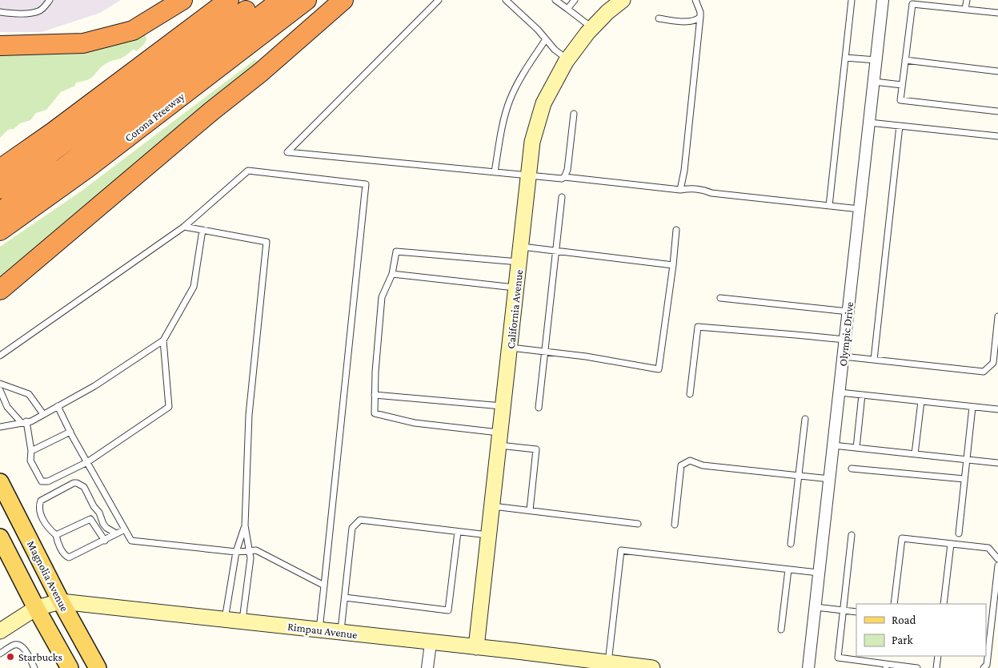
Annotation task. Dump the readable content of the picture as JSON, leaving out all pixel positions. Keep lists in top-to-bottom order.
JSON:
{
  "streets": {
    "highway": ["Corona Freeway"],
    "main road": ["California Avenue", "Magnolia Avenue", "Rimpau Avenue"],
    "street": ["Olympic Drive"]
  },
  "crossings": [
    ["California Avenue", "Rimpau Avenue"],
    ["Magnolia Avenue", "Rimpau Avenue"]
  ],
  "places": ["Starbucks"],
  "legend": ["Road", "Park"]
}
